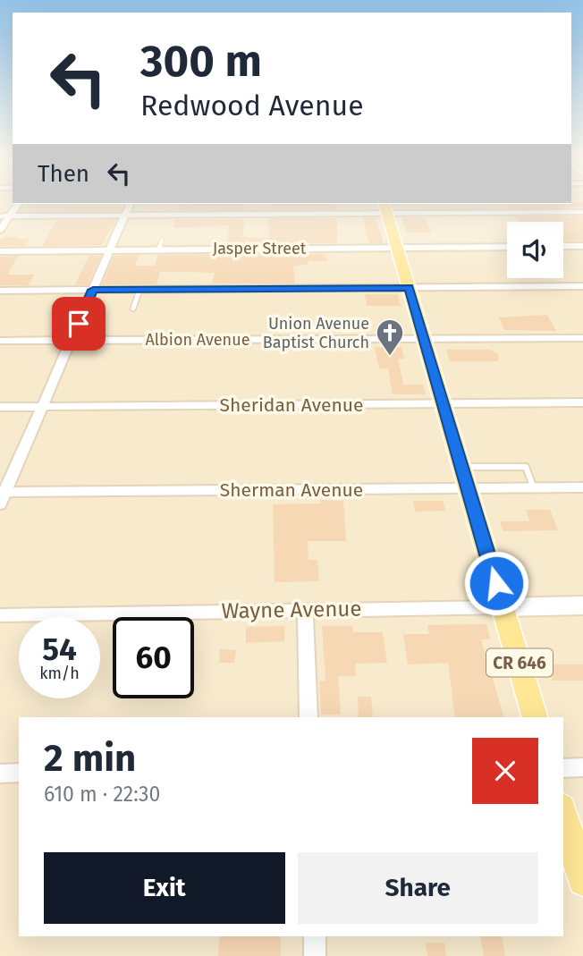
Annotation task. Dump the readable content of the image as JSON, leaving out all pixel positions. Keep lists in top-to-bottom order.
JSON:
{
  "streets": {
    "main road": ["Wayne Avenue", "CR 646"],
    "street": [
      "Jasper Street",
      "Albion Avenue",
      "Sheridan Avenue",
      "Sherman Avenue"
    ]
  },
  "crossings": [
    ["Jasper Street", "CR 646"],
    ["Albion Avenue", "CR 646"],
    ["Sheridan Avenue", "CR 646"],
    ["Sherman Avenue", "CR 646"],
    ["Wayne Avenue", "CR 646"]
  ],
  "places": {
    "church": ["Union Avenue Baptist Church"]
  },
  "page": {
    "turn": ["300 m", "Redwood Avenue"],
    "then": "Then",
    "speed": "54 km/h",
    "limit": "60",
    "heading": ["2 min", "610 m · 22:30"],
    "buttons": ["Exit", "Share"]
  }
}
